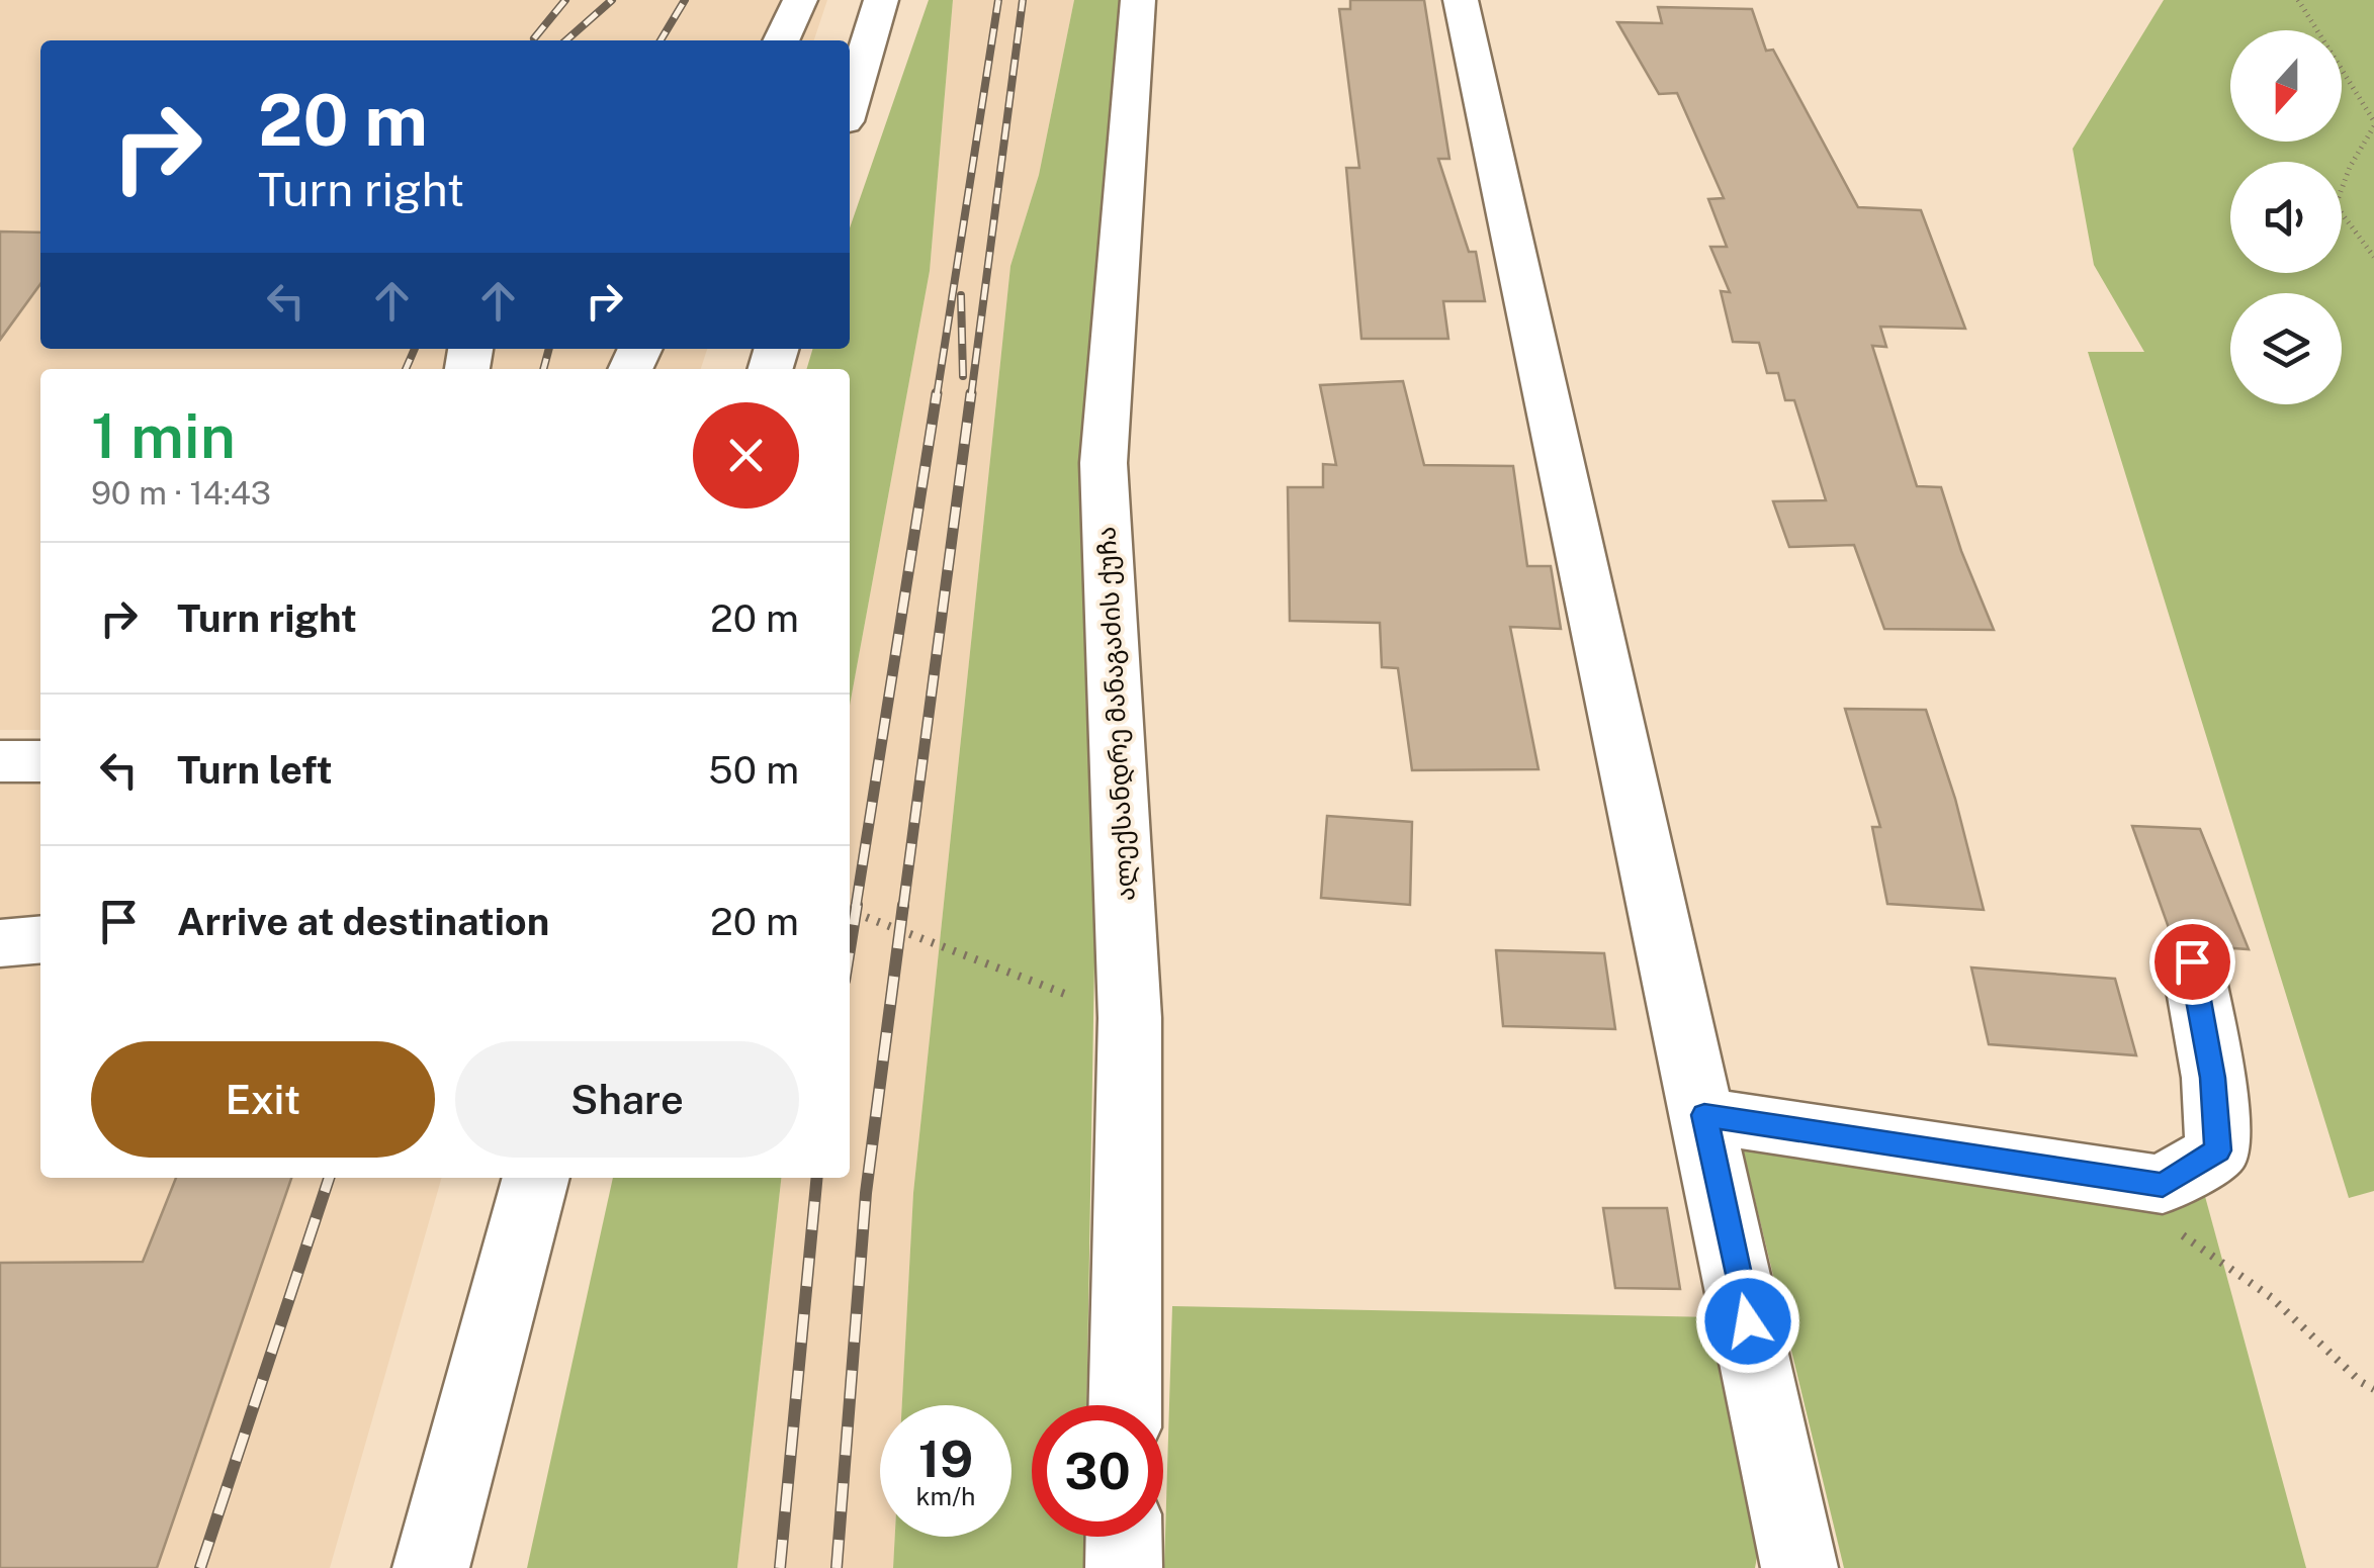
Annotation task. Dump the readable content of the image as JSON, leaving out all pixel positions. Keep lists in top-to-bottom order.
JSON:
{
  "streets": {
    "street": ["ალექსანდრე მანაგაძის ქუჩა"]
  },
  "north": "bottom",
  "page": {
    "turn": ["20 m", "Turn right"],
    "heading": ["1 min", "90 m · 14:43"],
    "list": [
      {
        "name": "Turn right",
        "value": "20 m"
      },
      {
        "name": "Turn left",
        "value": "50 m"
      },
      {
        "name": "Arrive at destination",
        "value": "20 m"
      }
    ],
    "buttons": ["Exit", "Share"],
    "speed": "19 km/h",
    "limit": "30"
  }
}
